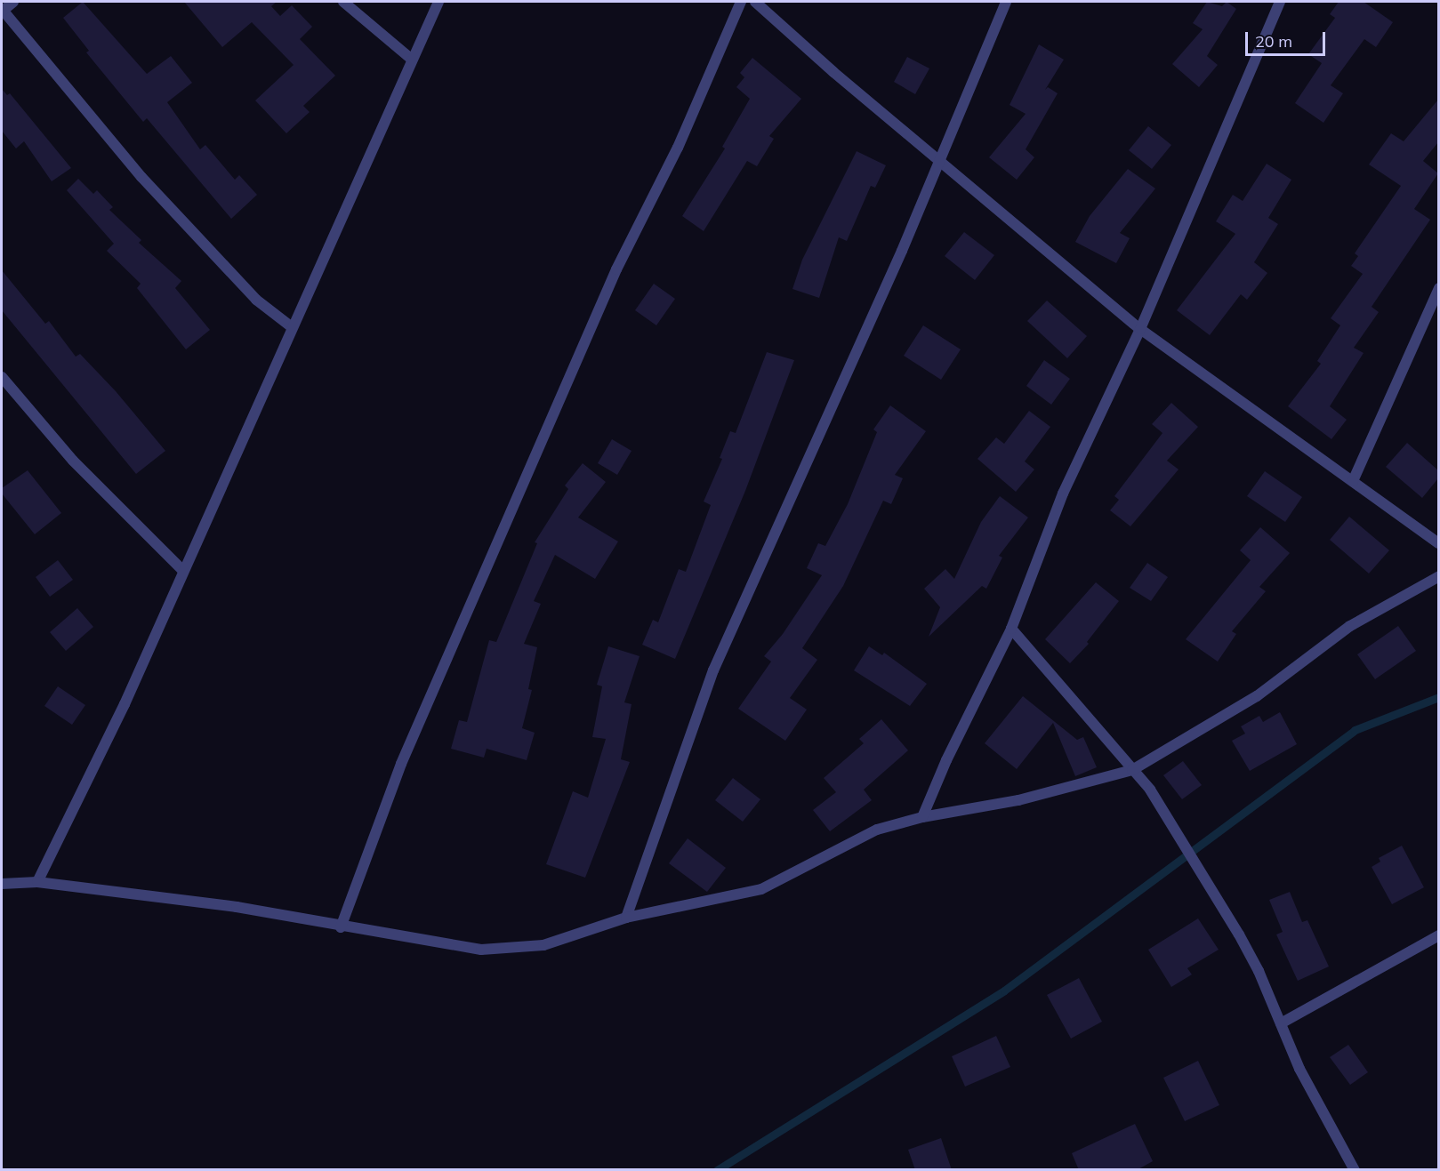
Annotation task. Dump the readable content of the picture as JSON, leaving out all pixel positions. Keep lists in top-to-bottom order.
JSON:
{
  "scale_bar": "20 m"
}
